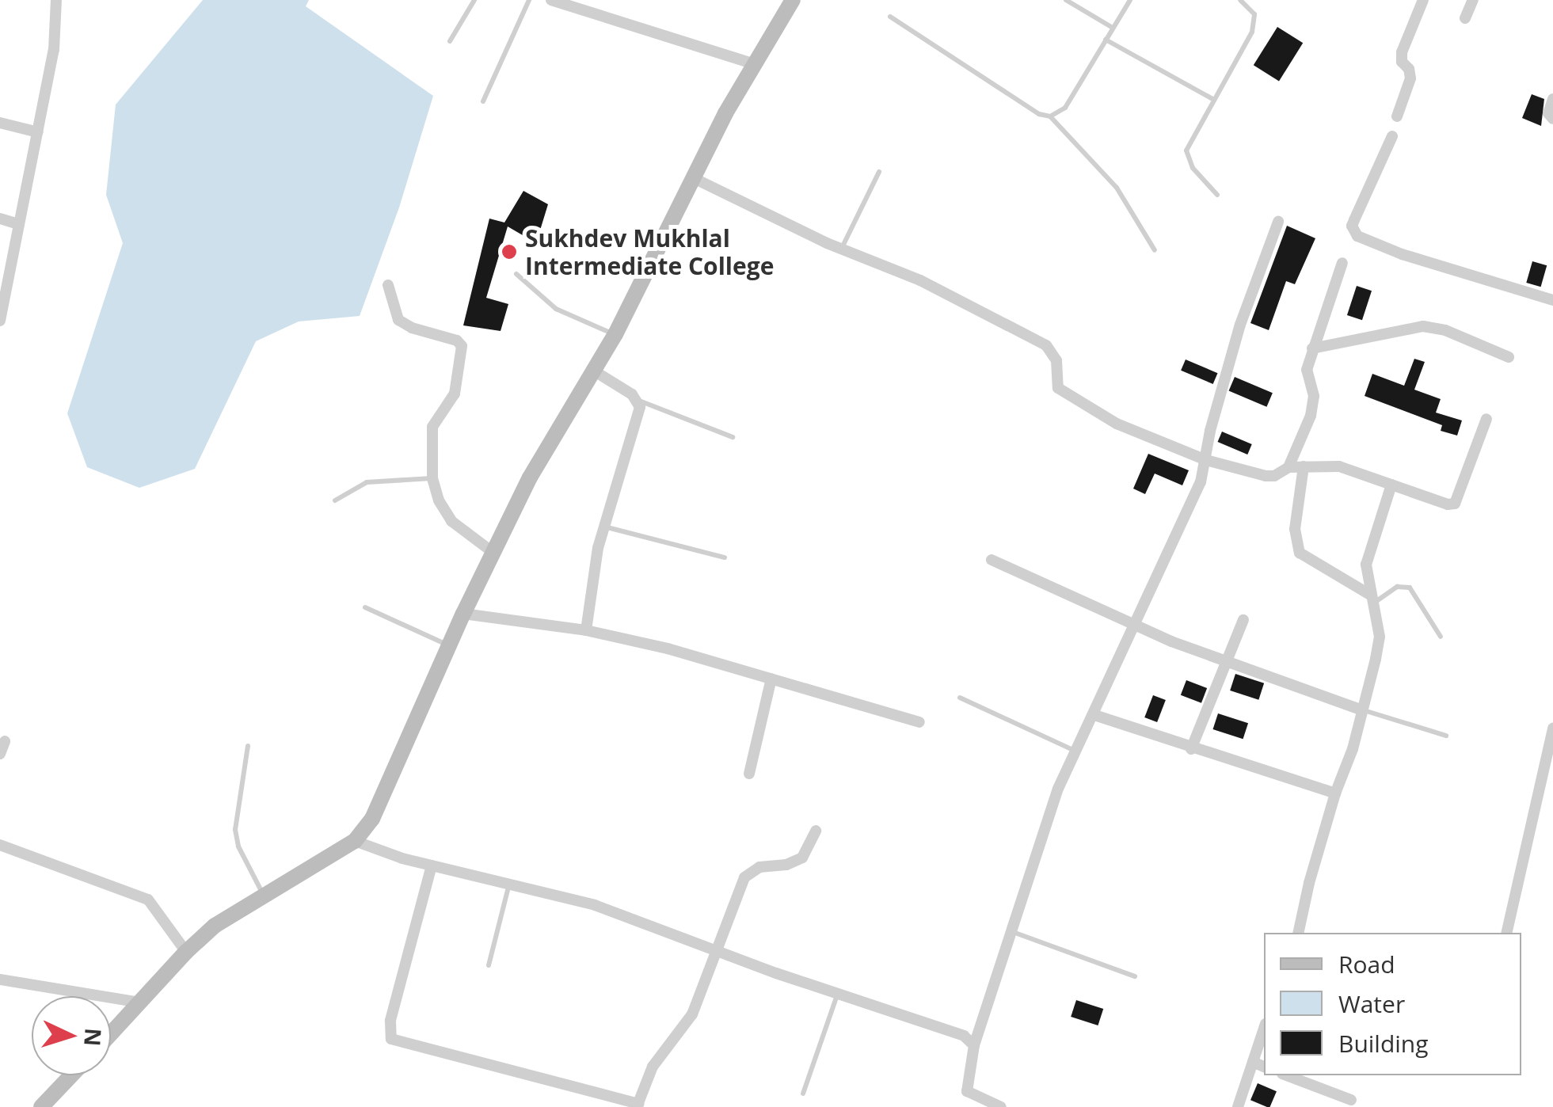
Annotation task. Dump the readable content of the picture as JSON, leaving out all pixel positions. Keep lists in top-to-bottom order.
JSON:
{
  "places": ["Sukhdev Mukhlal Intermediate College"],
  "legend": ["Road", "Water", "Building"],
  "north": "right"
}
